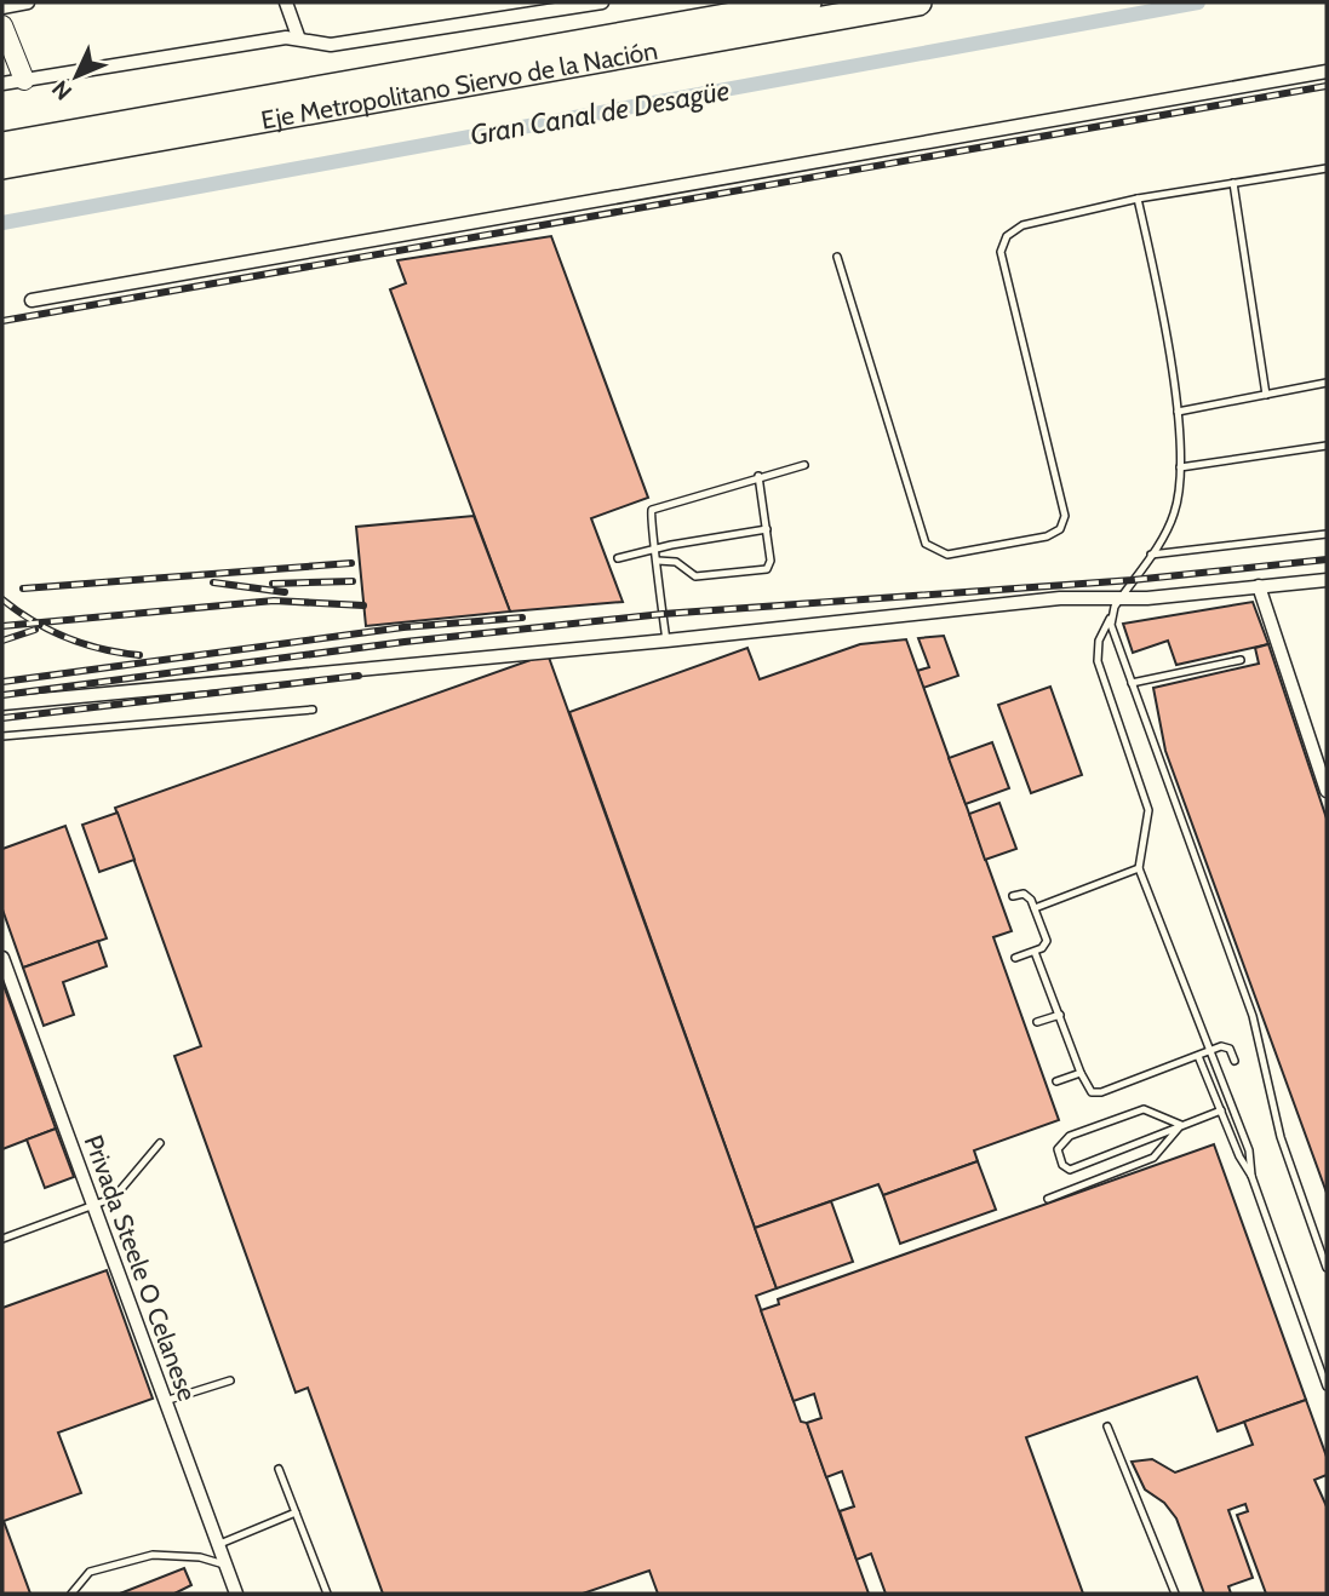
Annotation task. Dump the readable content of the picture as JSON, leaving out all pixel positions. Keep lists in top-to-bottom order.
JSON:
{
  "streets": {
    "highway": ["Eje Metropolitano Siervo de la Nación"],
    "street": ["Privada Steele O Celanese"]
  },
  "water": ["Gran Canal de Desagüe"],
  "north": "bottom left"
}
